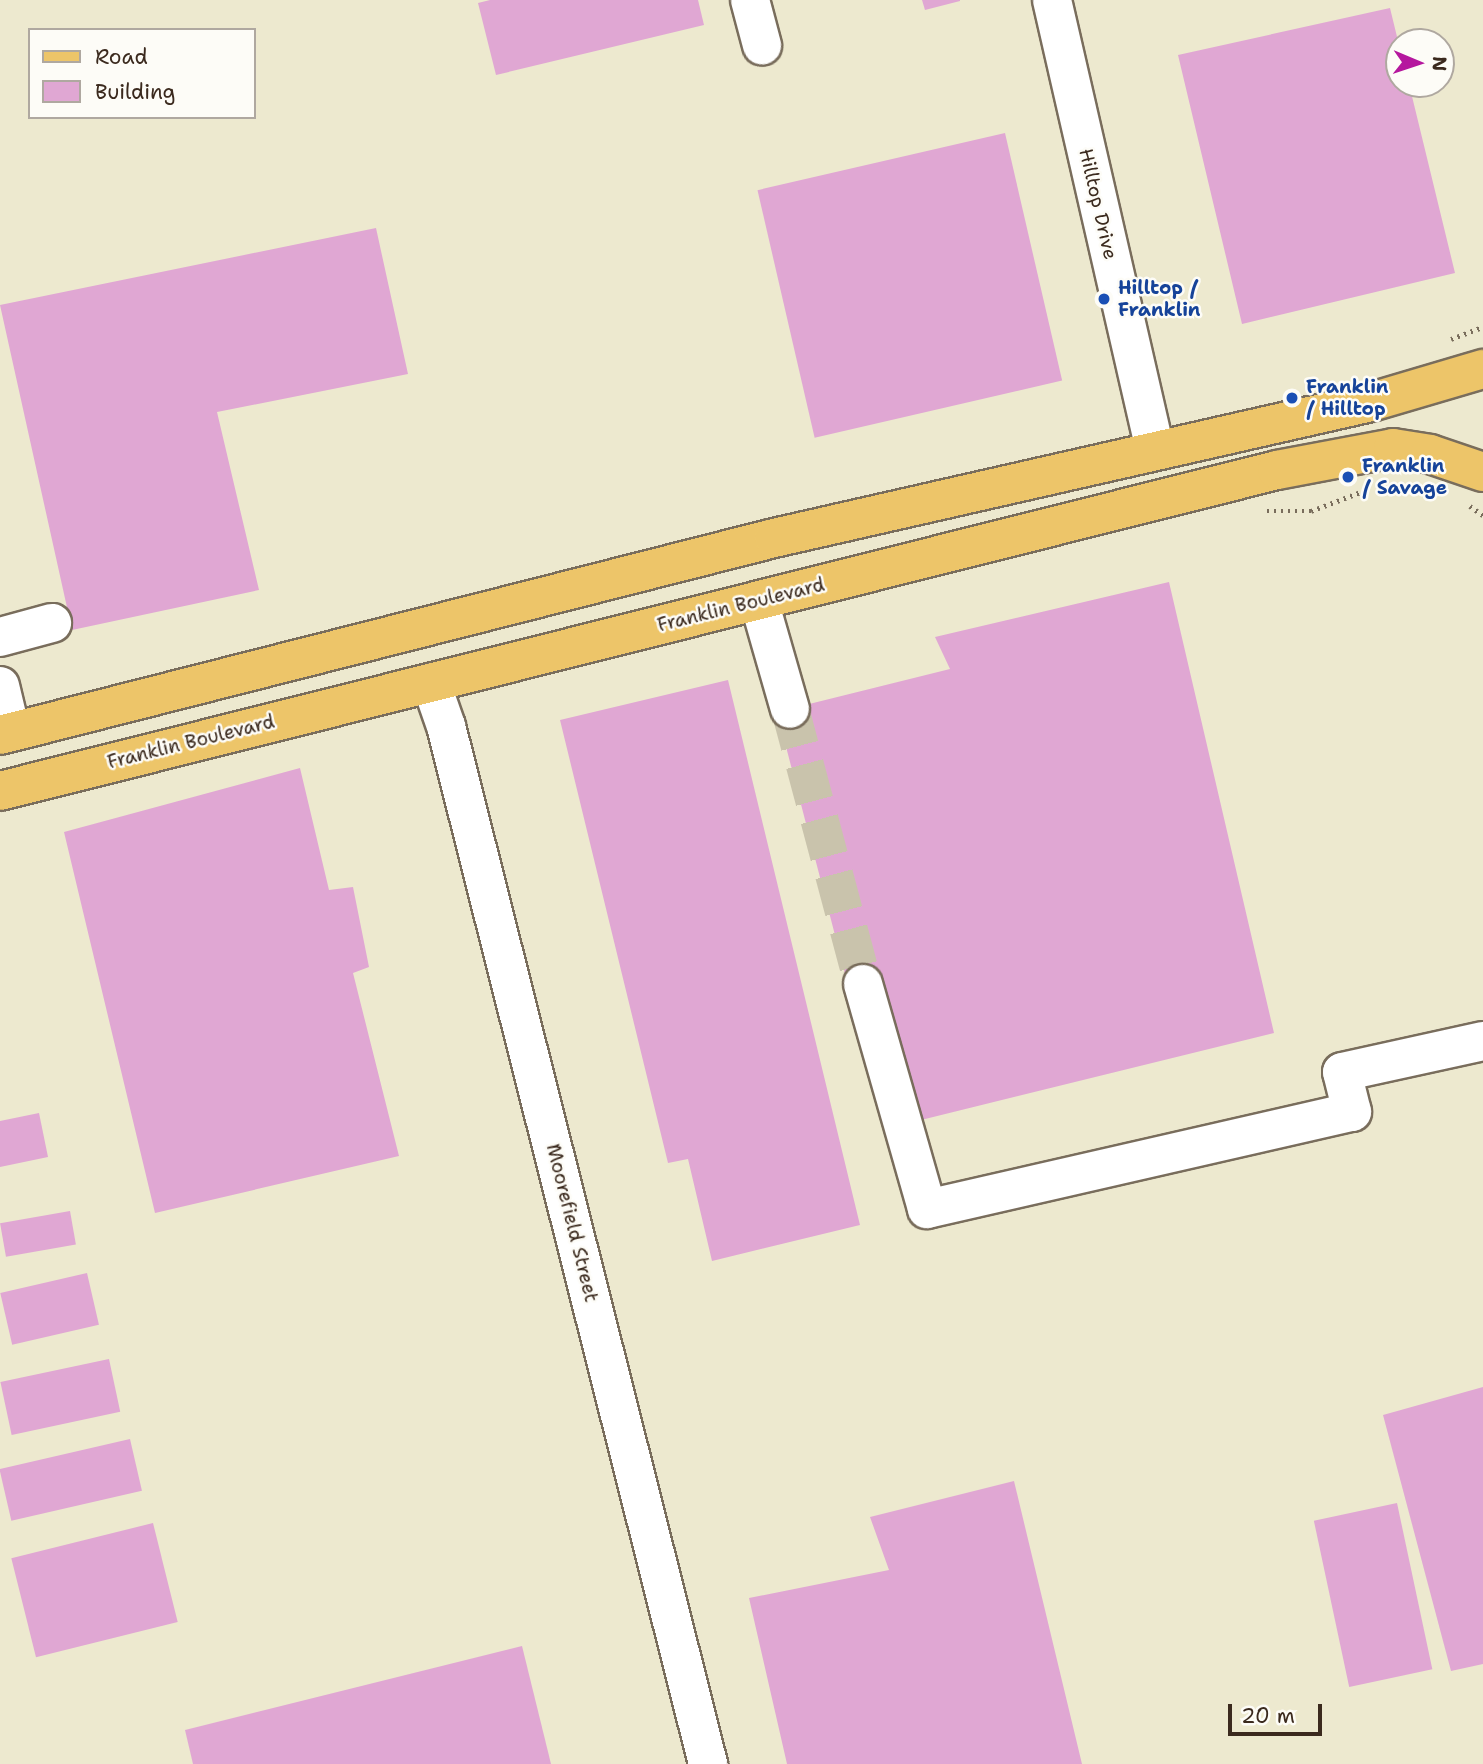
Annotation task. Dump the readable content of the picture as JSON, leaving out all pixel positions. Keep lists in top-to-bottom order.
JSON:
{
  "streets": {
    "main road": ["Franklin Boulevard"],
    "street": ["Hilltop Drive", "Moorefield Street"]
  },
  "crossings": [
    ["Franklin Boulevard", "Moorefield Street"]
  ],
  "places": ["Hilltop / Franklin", "Franklin / Hilltop", "Franklin / Savage"],
  "legend": ["Road", "Building"],
  "scale_bar": "20 m",
  "north": "right"
}
